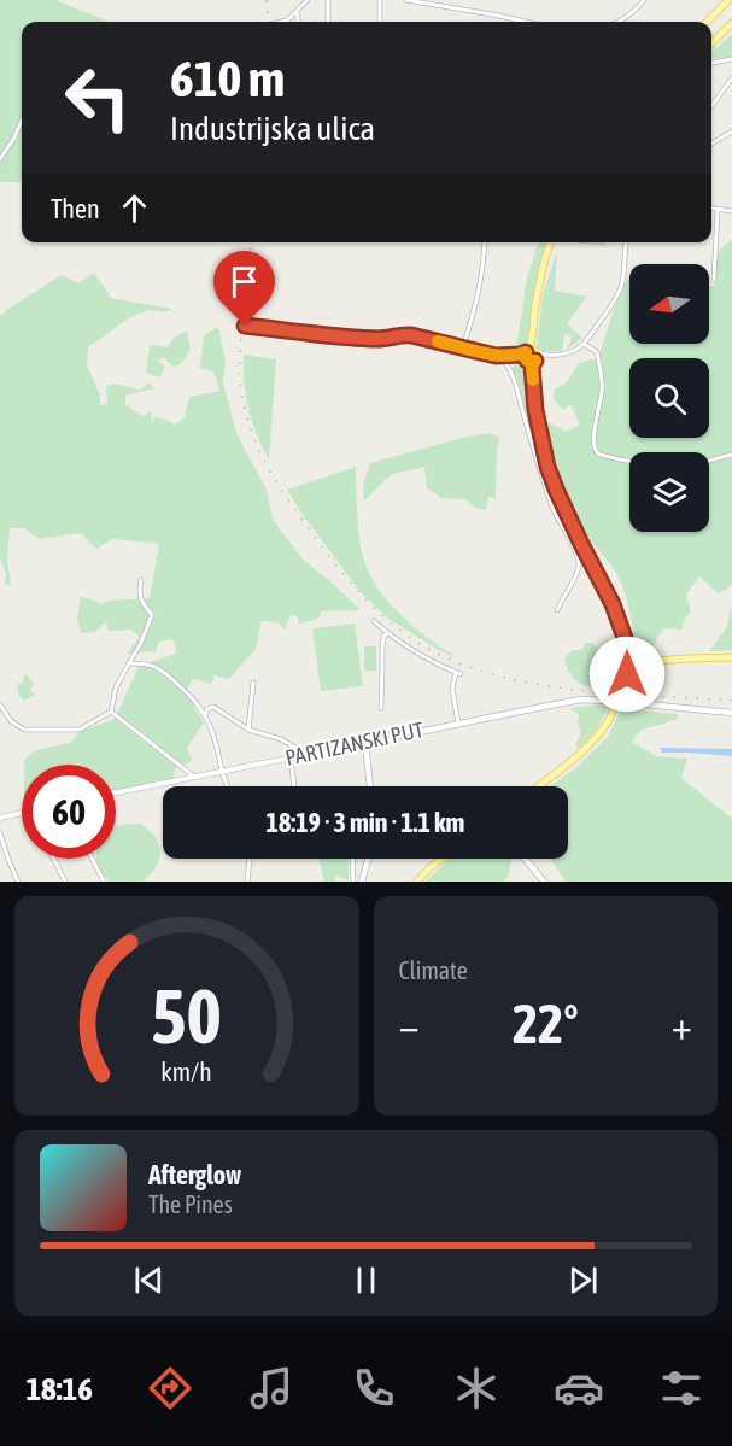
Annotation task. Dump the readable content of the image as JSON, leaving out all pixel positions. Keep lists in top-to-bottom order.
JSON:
{
  "streets": {
    "main road": ["PARTIZANSKI PUT"]
  },
  "north": "left",
  "page": {
    "turn": ["610 m", "Industrijska ulica"],
    "then": "Then",
    "limit": "60",
    "trip": "18:19 · 3 min · 1.1 km",
    "tile": "Climate",
    "heat": ["−", "22°", "+"],
    "song": ["Afterglow", "The Pines"],
    "tabs": "18:16",
    "gauge": ["50", "km/h"]
  }
}
